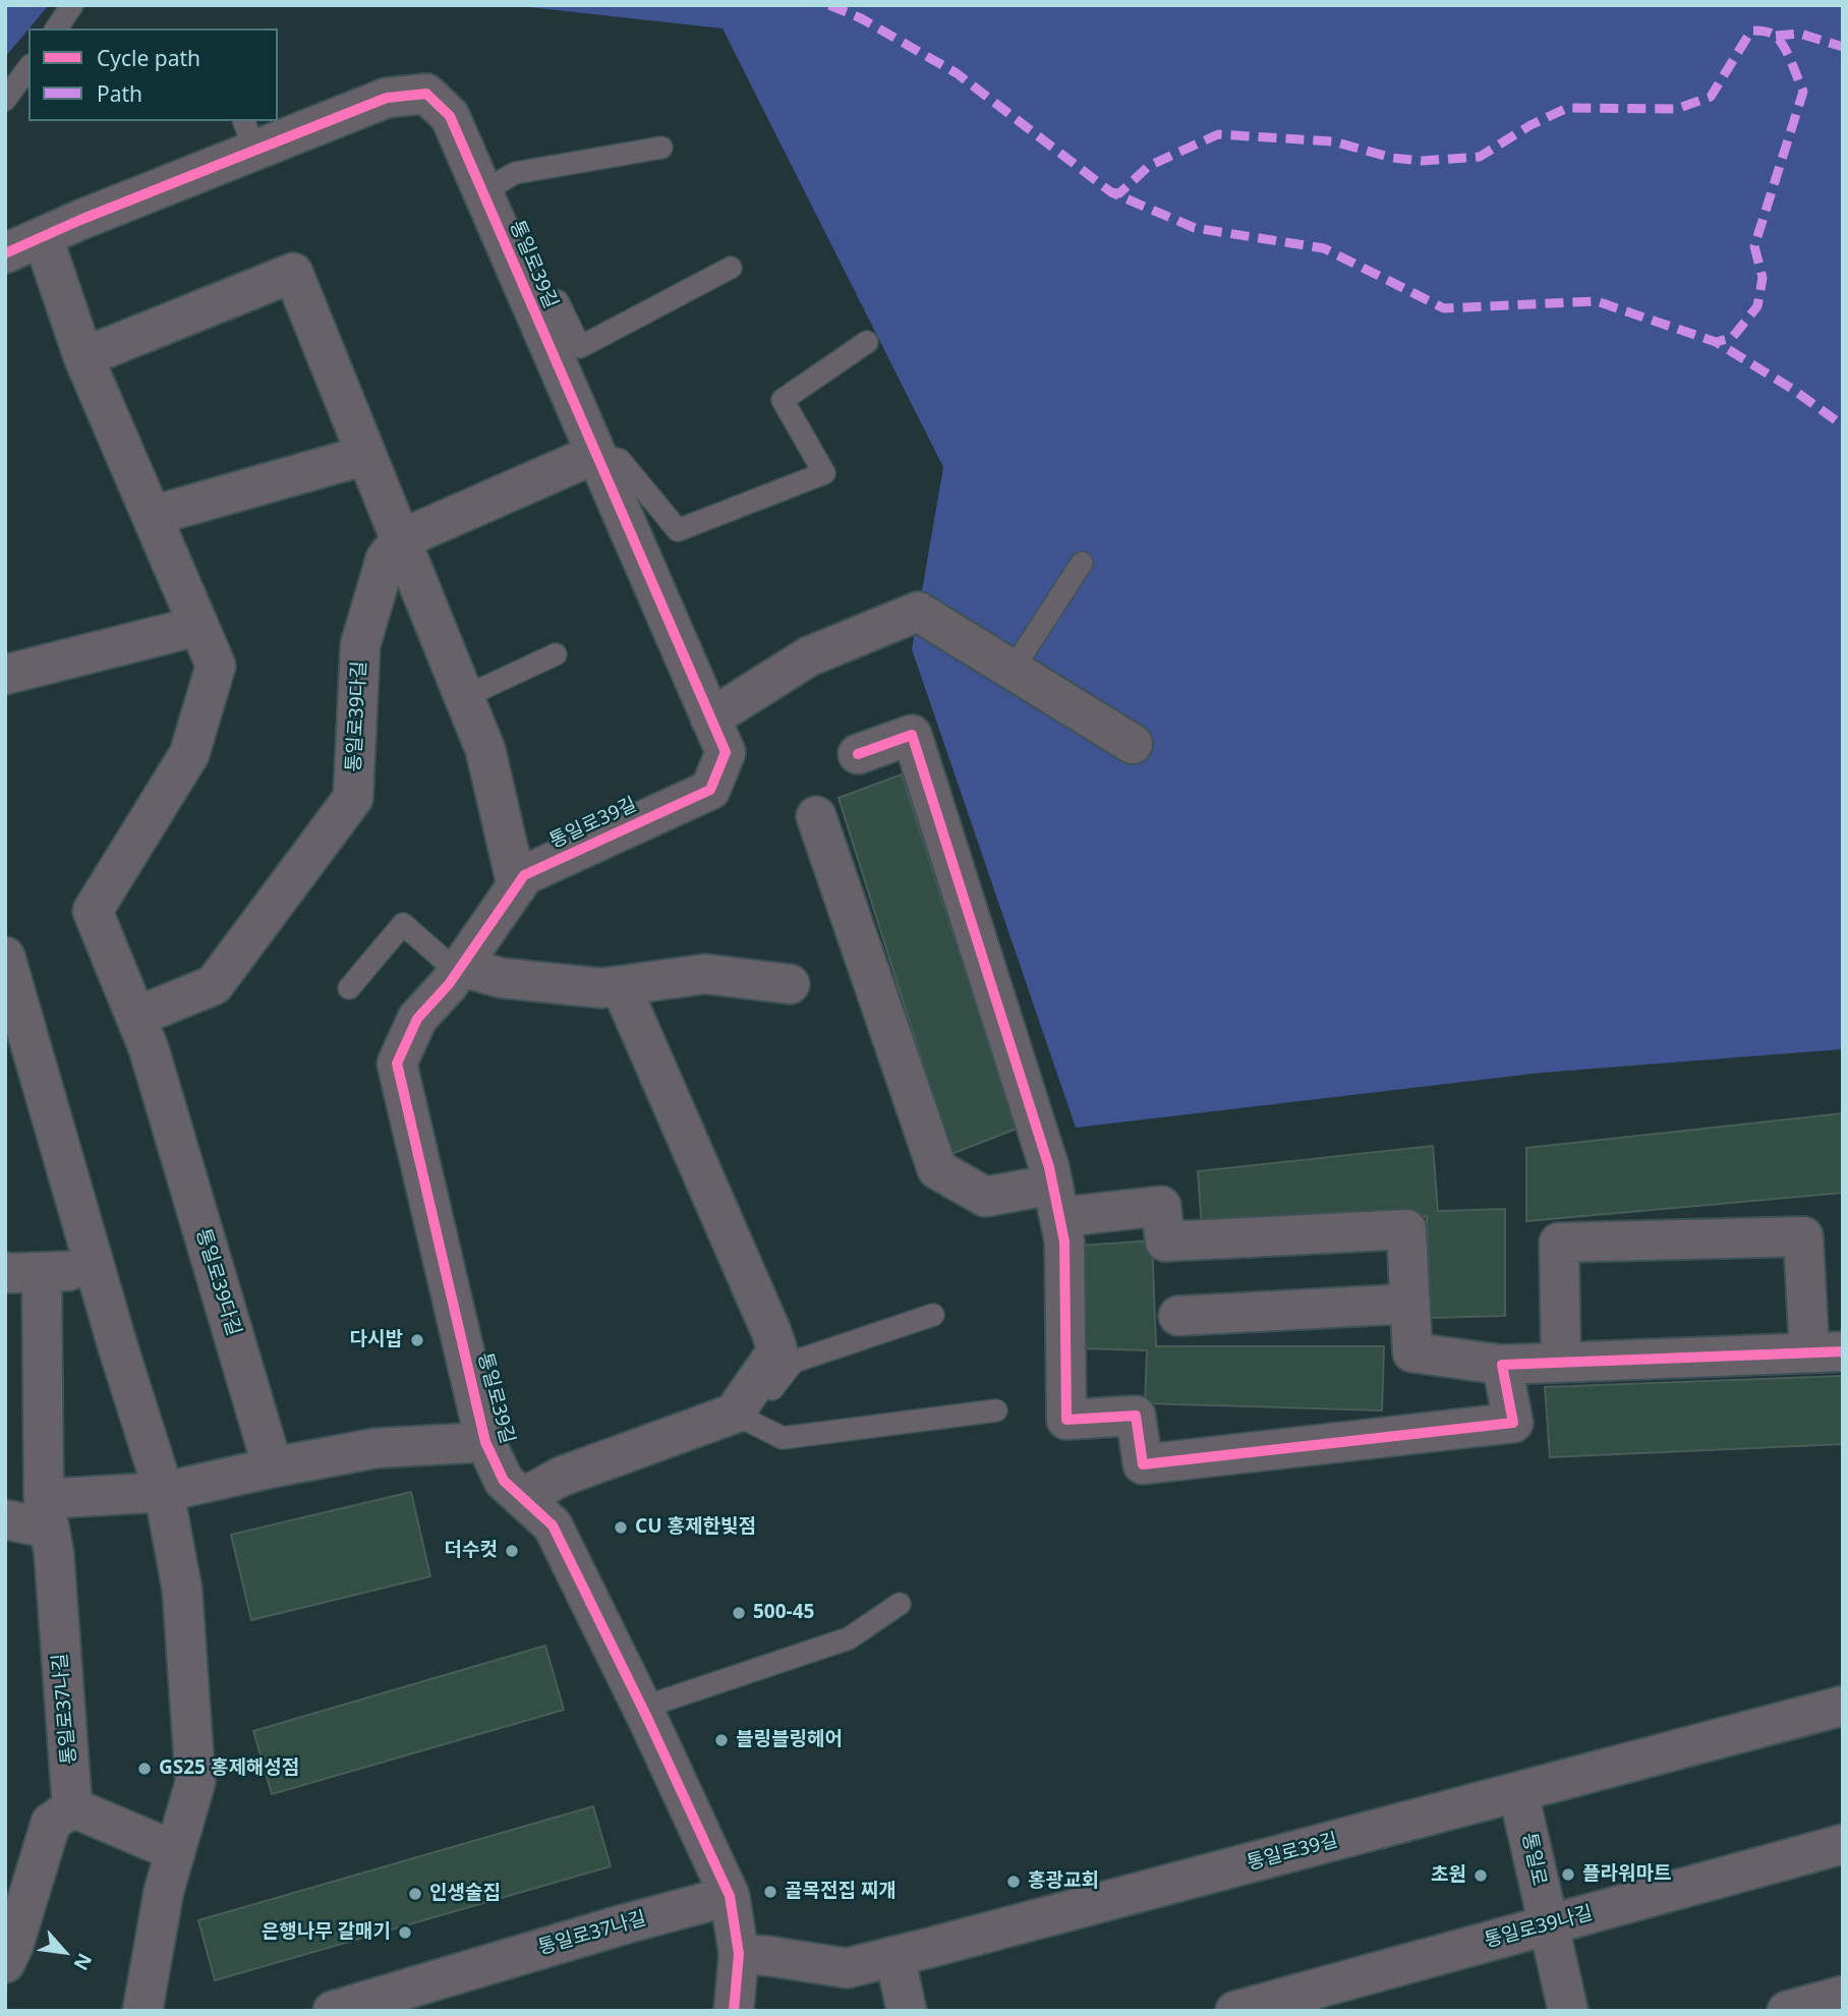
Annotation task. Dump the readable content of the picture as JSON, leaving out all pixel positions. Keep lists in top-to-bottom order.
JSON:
{
  "streets": {
    "street": [
      "통일로39길",
      "통일로39다길",
      "통일로37나길",
      "통일로",
      "통일로39나길"
    ]
  },
  "crossings": [
    ["통일로39길", "통일로37나길"],
    ["통일로39길", "통일로"],
    ["통일로", "통일로39나길"]
  ],
  "places": [
    "다시밥",
    "CU 홍제한빛점",
    "더수컷",
    "500-45",
    "블링블링헤어",
    "GS25 홍제해성점",
    "플라워마트",
    "초원",
    "홍광교회",
    "골목전집 찌개",
    "인생술집",
    "은행나무 갈매기"
  ],
  "legend": ["Cycle path", "Path"],
  "north": "bottom right"
}
